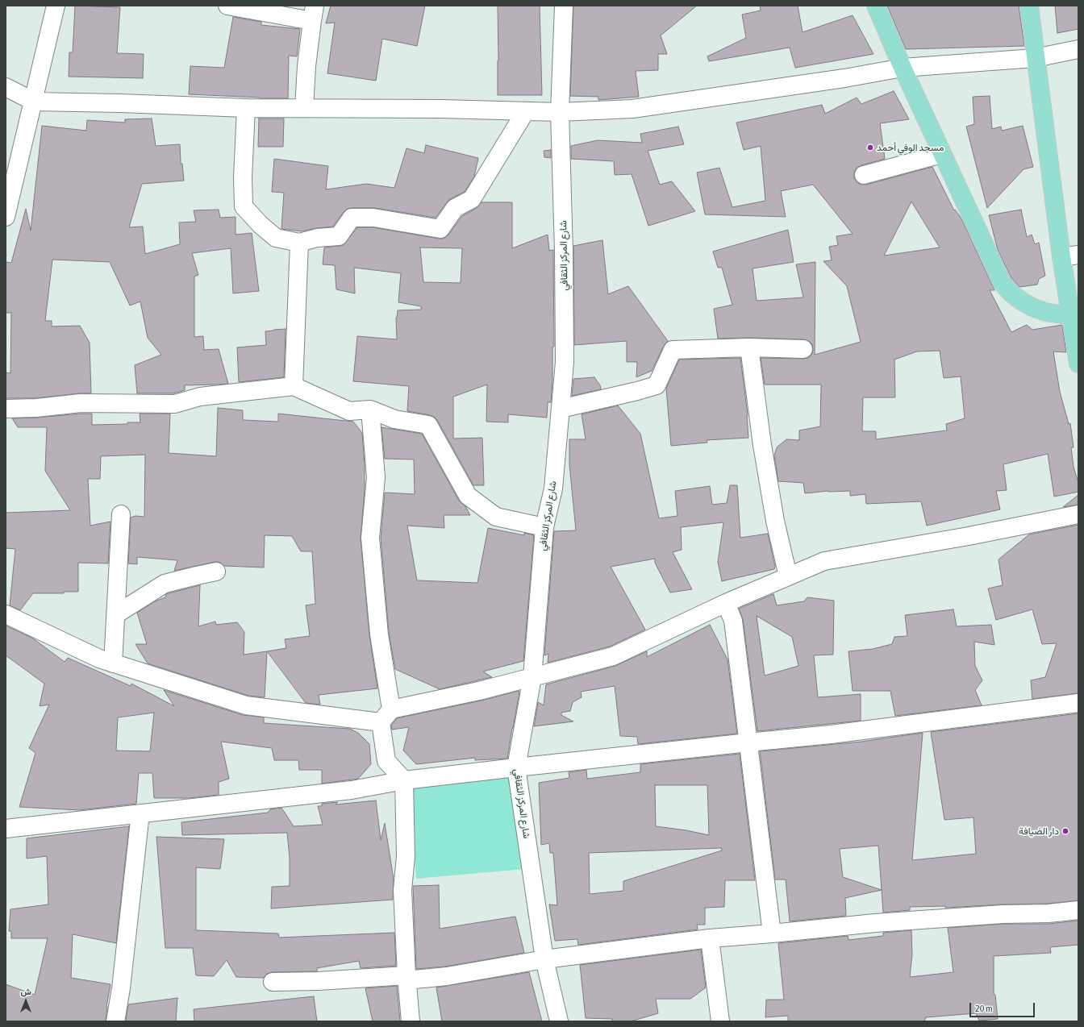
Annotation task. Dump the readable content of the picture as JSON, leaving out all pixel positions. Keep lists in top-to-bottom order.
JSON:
{
  "streets": {
    "street": ["شارع المركز الثقافي"]
  },
  "places": ["مسجد الوفي أحمد", "دار الضيافة"],
  "scale_bar": "20 m",
  "north": "top"
}
